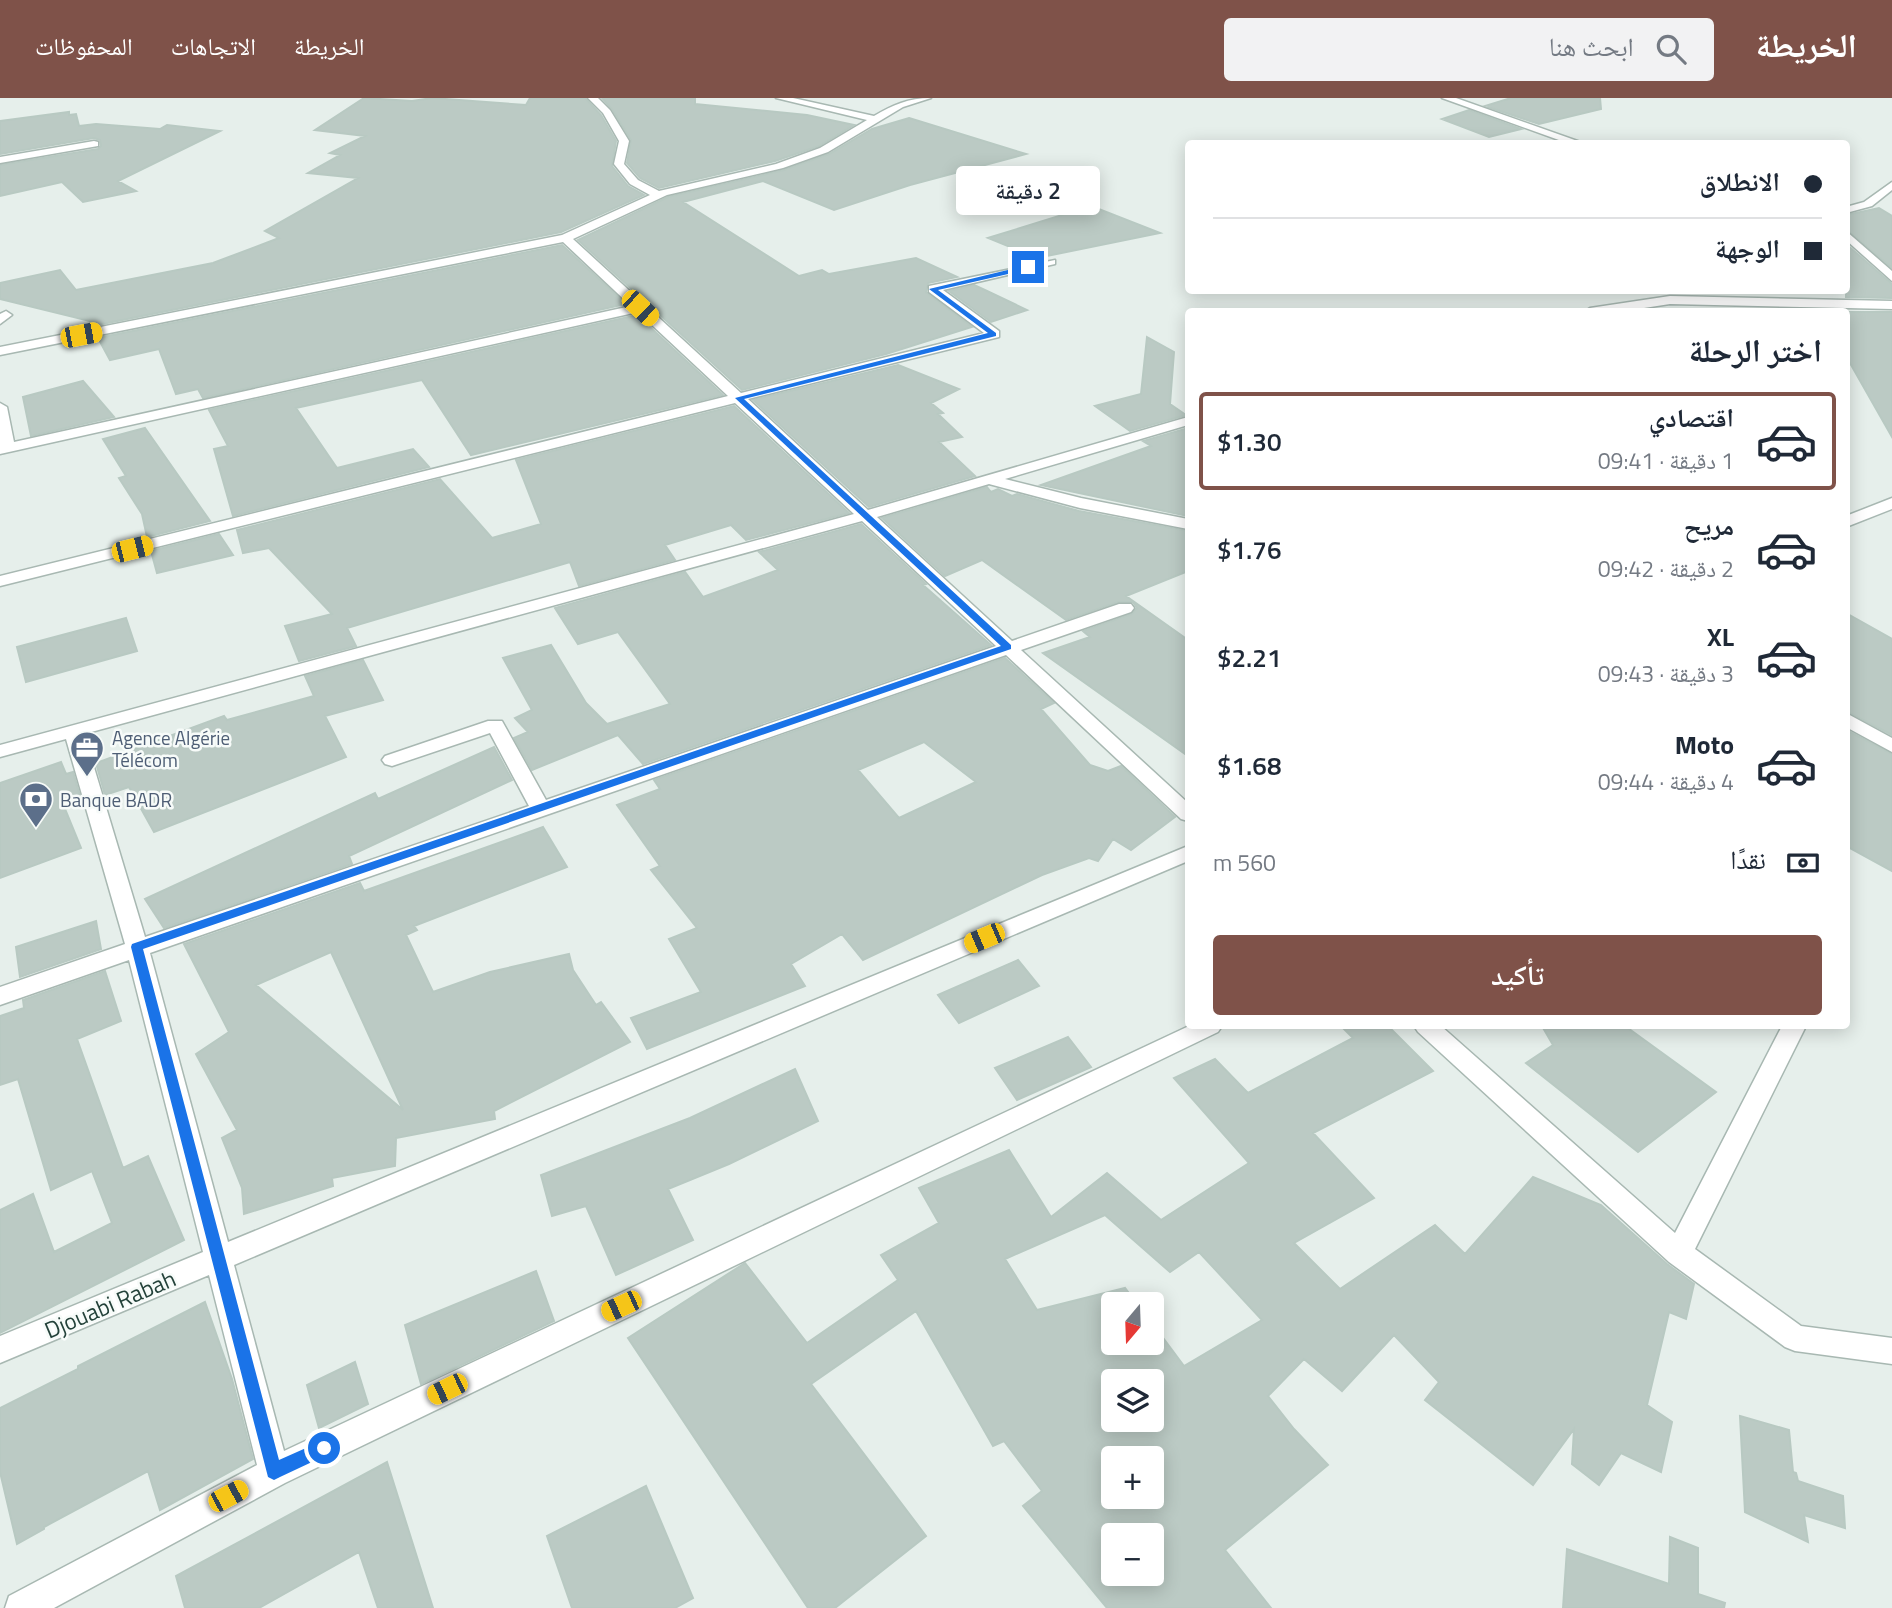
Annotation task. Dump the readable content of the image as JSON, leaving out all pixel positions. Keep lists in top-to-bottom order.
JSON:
{
  "streets": {
    "street": ["Djouabi Rabah"]
  },
  "places": {
    "office": ["Agence Algérie Télécom"],
    "bank": ["Banque BADR"]
  },
  "north": "bottom",
  "page": {
    "header": "الخريطة",
    "search": "ابحث هنا",
    "nav": ["الخريطة", "الاتجاهات", "المحفوظات"],
    "banner": ["الانطلاق", "الوجهة"],
    "bubble": "2 دقيقة",
    "heading": "اختر الرحلة",
    "list": [
      {
        "name": "اقتصادي",
        "note": "1 دقيقة · 09:41",
        "value": "$1.30"
      },
      {
        "name": "مريح",
        "note": "2 دقيقة · 09:42",
        "value": "$1.76"
      },
      {
        "name": "XL",
        "note": "3 دقيقة · 09:43",
        "value": "$2.21"
      },
      {
        "name": "Moto",
        "note": "4 دقيقة · 09:44",
        "value": "$1.68"
      }
    ],
    "pay": ["نقدًا", "560 m"],
    "buttons": "تأكيد",
    "map_buttons": ["+", "−"]
  }
}
